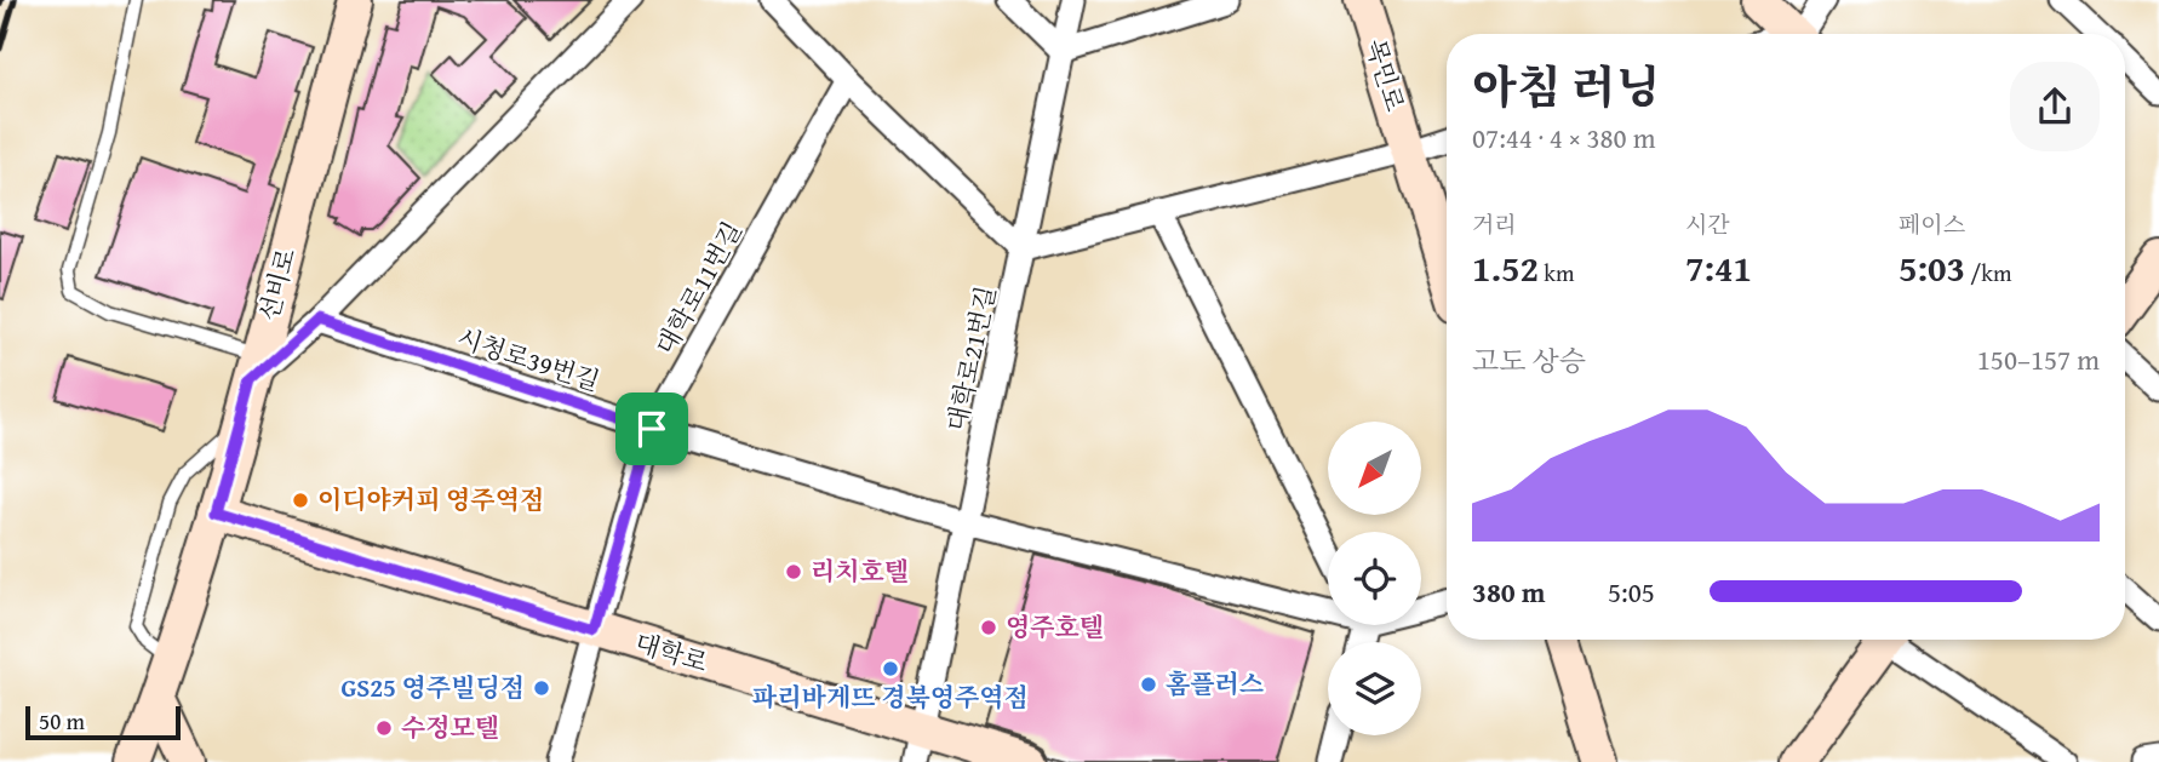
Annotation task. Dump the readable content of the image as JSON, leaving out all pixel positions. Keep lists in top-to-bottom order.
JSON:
{
  "streets": {
    "main road": ["목민로", "선비로", "대학로"],
    "street": ["대학로11번길", "대학로21번길", "시청로39번길"]
  },
  "crossings": [
    ["선비로", "대학로"],
    ["대학로11번길", "시청로39번길"],
    ["대학로11번길", "대학로"],
    ["대학로21번길", "시청로39번길"],
    ["대학로21번길", "대학로"]
  ],
  "places": [
    "이디야커피 영주역점",
    "리치호텔",
    "영주호텔",
    "파리바게뜨 경북영주역점",
    "홈플러스",
    "GS25 영주빌딩점",
    "수정모텔"
  ],
  "scale_bar": "50 m",
  "north": "bottom left",
  "page": {
    "heading": ["아침 러닝", "07:44 · 4 × 380 m"],
    "stats": [
      ["거리", "1.52 km"],
      ["시간", "7:41"],
      ["페이스", "5:03 /km"]
    ],
    "chart": ["고도 상승", "150–157 m"],
    "list": [
      {
        "name": "380 m",
        "note": "5:05"
      }
    ],
    "scale": "50 m"
  }
}
